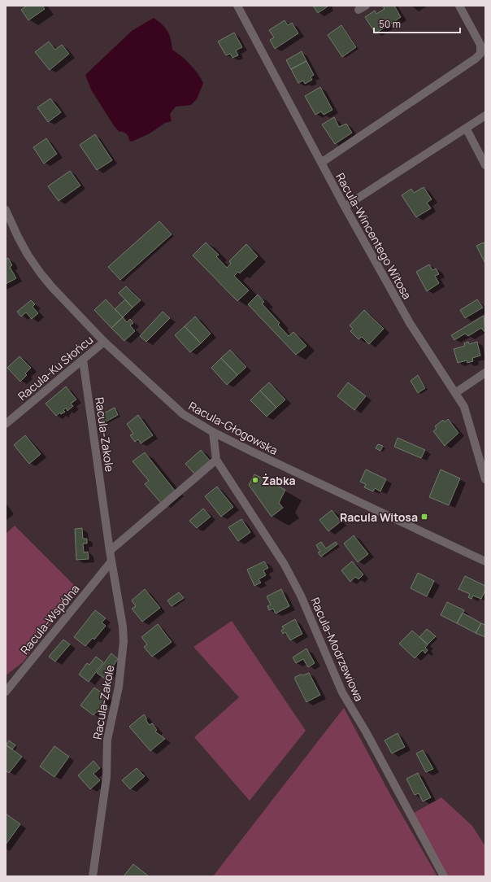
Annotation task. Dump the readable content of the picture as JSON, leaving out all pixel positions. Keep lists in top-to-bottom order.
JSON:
{
  "streets": {
    "street": [
      "Racula-Wincentego Witosa",
      "Racula-Ku Słońcu",
      "Racula-Głogowska",
      "Racula-Zakole",
      "Racula-Wspólna",
      "Racula-Modrzewiowa"
    ]
  },
  "crossings": [
    ["Racula-Ku Słońcu", "Racula-Głogowska"],
    ["Racula-Ku Słońcu", "Racula-Zakole"],
    ["Racula-Głogowska", "Racula-Modrzewiowa"],
    ["Racula-Zakole", "Racula-Wspólna"]
  ],
  "places": {
    "other": ["Żabka"],
    "transit": ["Racula Witosa"]
  },
  "scale_bar": "50 m"
}
